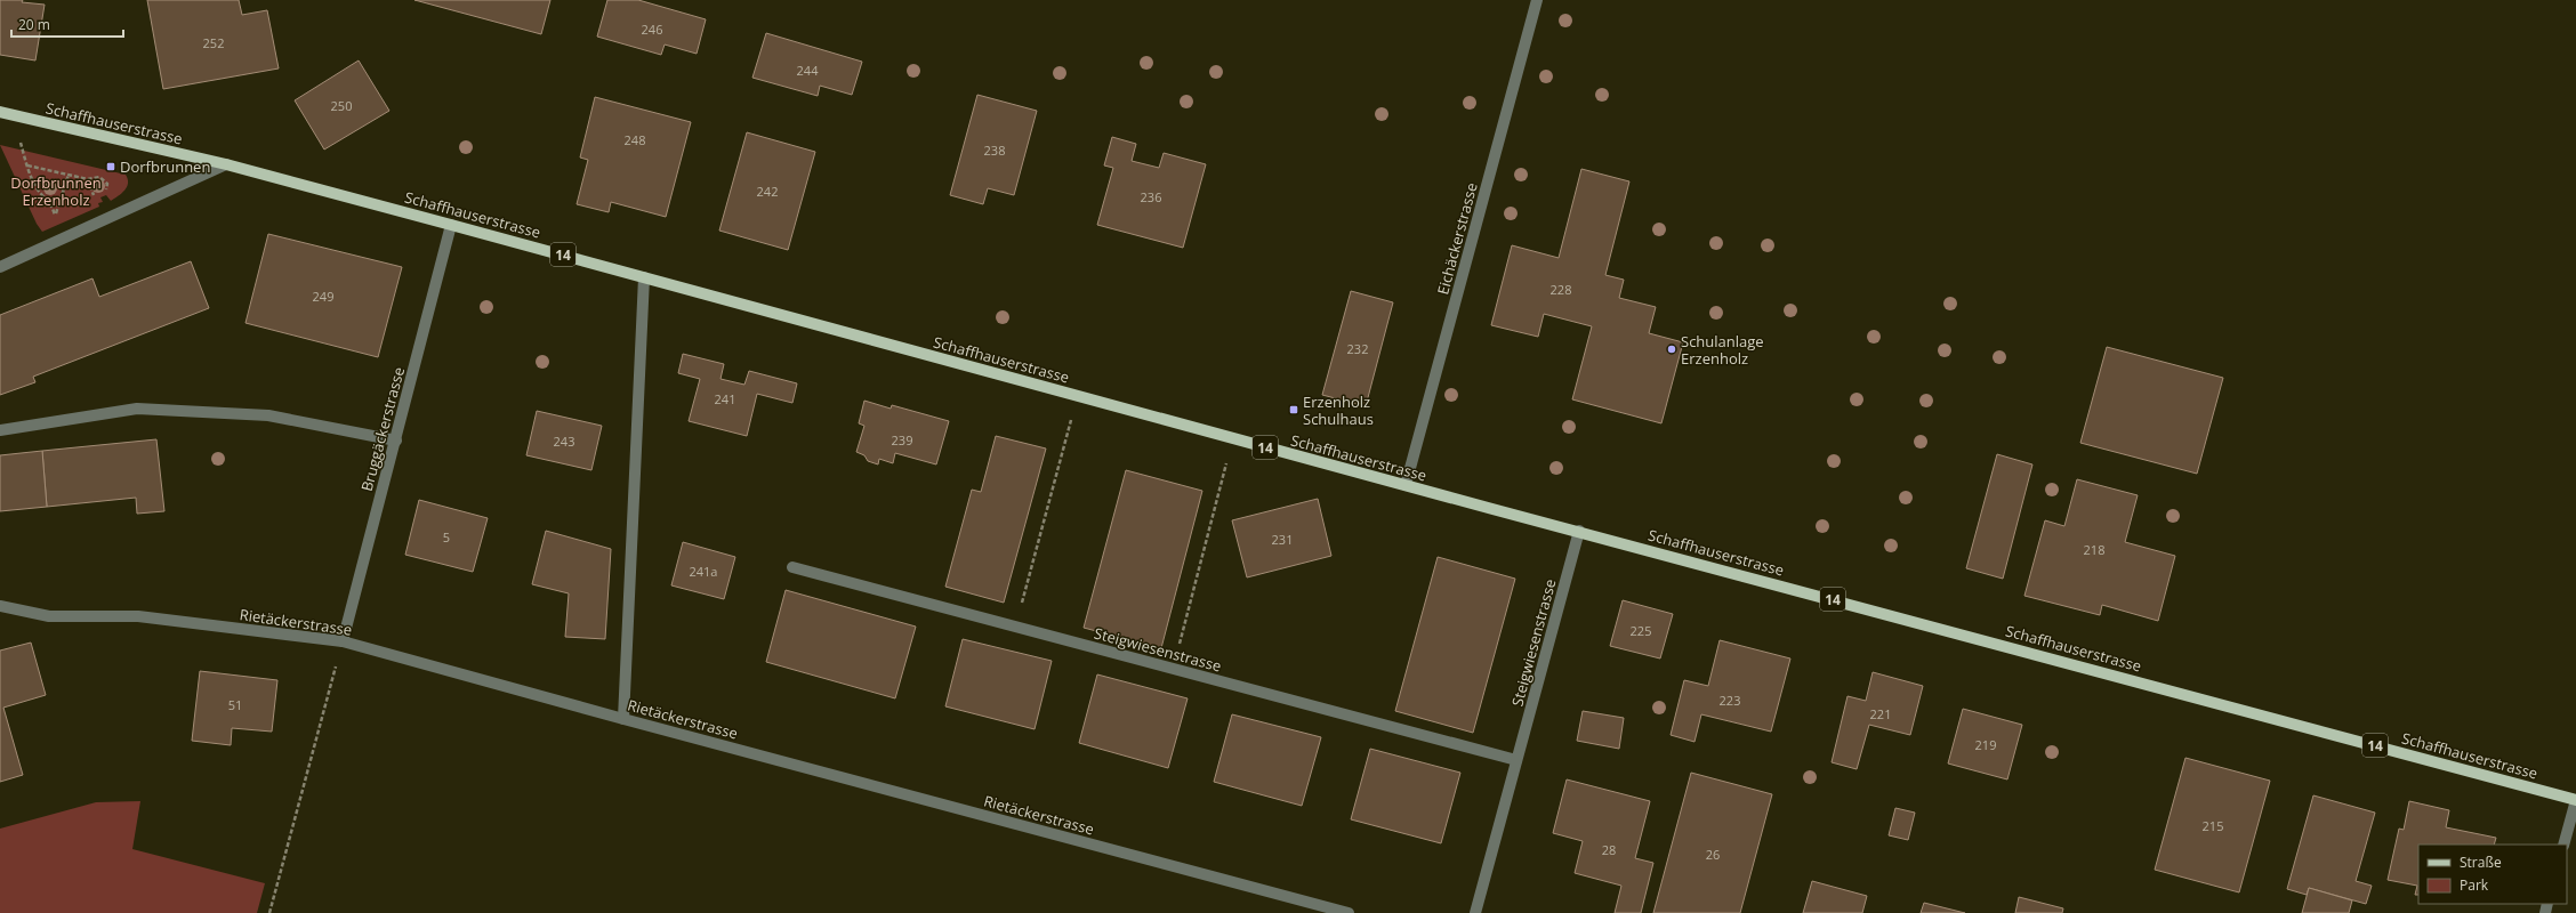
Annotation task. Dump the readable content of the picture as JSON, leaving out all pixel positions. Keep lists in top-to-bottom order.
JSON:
{
  "streets": {
    "main road": ["Schaffhauserstrasse", "14"],
    "street": [
      "Eichäckerstrasse",
      "Bruggäckerstrasse",
      "Rietäckerstrasse",
      "Steigwiesenstrasse"
    ]
  },
  "crossings": [
    ["Schaffhauserstrasse", "Eichäckerstrasse"],
    ["Schaffhauserstrasse", "Bruggäckerstrasse"],
    ["Schaffhauserstrasse", "Steigwiesenstrasse"],
    ["Bruggäckerstrasse", "Rietäckerstrasse"]
  ],
  "parks": ["Dorfbrunnen Erzenholz"],
  "places": {
    "transit": ["Dorfbrunnen", "Erzenholz Schulhaus"],
    "other": ["Schulanlage Erzenholz"]
  },
  "house_numbers": [
    "246",
    "252",
    "244",
    "250",
    "248",
    "238",
    "242",
    "236",
    "228",
    "249",
    "232",
    "241",
    "239",
    "243",
    "5",
    "231",
    "218",
    "241a",
    "225",
    "223",
    "51",
    "221",
    "219",
    "215",
    "28",
    "26"
  ],
  "legend": ["Straße", "Park"],
  "scale_bar": "20 m"
}
